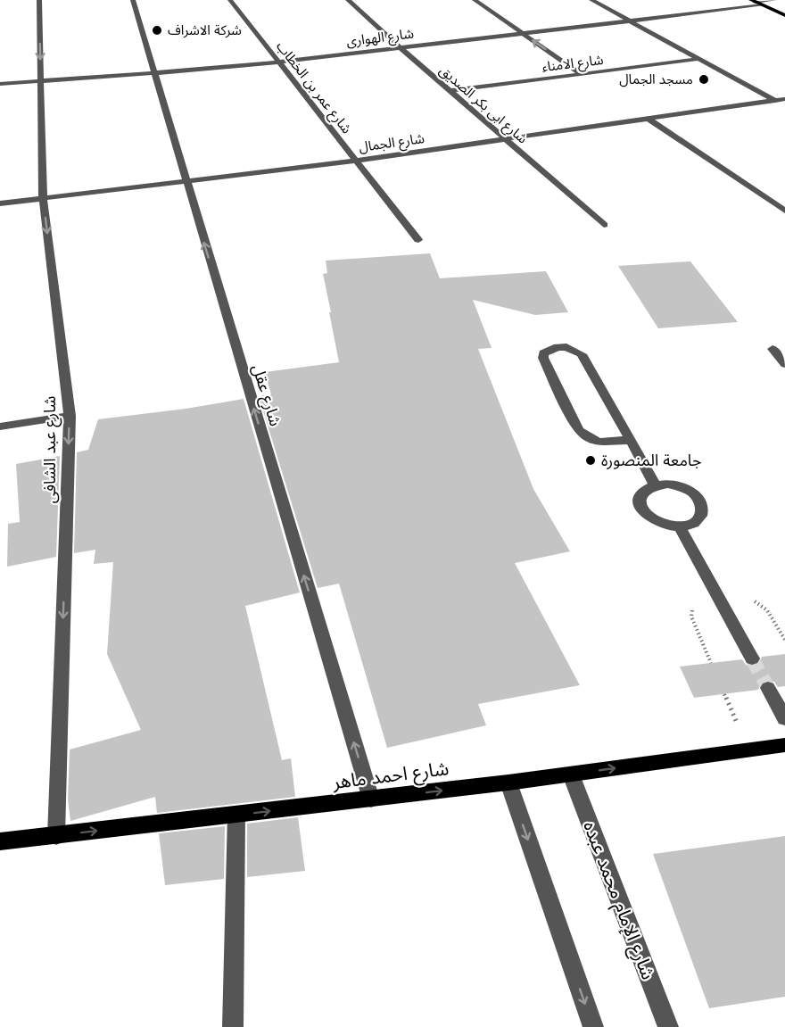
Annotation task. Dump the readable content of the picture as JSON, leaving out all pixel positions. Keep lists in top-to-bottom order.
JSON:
{
  "streets": {
    "main road": ["شارع احمد ماهر"],
    "street": [
      "شارع الهوارى",
      "شارع الامناء",
      "شارع عمر بن الخطاب",
      "شارع ابى بكر الصديق",
      "شارع الجمال",
      "شارع عقل",
      "شارع عبد الشافى",
      "شارع الإمام محمد عبده"
    ]
  },
  "crossings": [
    ["شارع الهوارى", "شارع عمر بن الخطاب"],
    ["شارع الهوارى", "شارع ابى بكر الصديق"],
    ["شارع الهوارى", "شارع عقل"],
    ["شارع الهوارى", "شارع عبد الشافى"],
    ["شارع الامناء", "شارع ابى بكر الصديق"],
    ["شارع عمر بن الخطاب", "شارع الجمال"],
    ["شارع ابى بكر الصديق", "شارع الجمال"],
    ["شارع الجمال", "شارع عقل"],
    ["شارع الجمال", "شارع عبد الشافى"],
    ["شارع عقل", "شارع احمد ماهر"],
    ["شارع عبد الشافى", "شارع احمد ماهر"],
    ["شارع احمد ماهر", "شارع الإمام محمد عبده"]
  ],
  "one_way": ["شارع عقل", "شارع عبد الشافى", "شارع احمد ماهر"],
  "places": ["شركة الاشراف", "مسجد الجمال", "جامعة المنصورة"]
}
